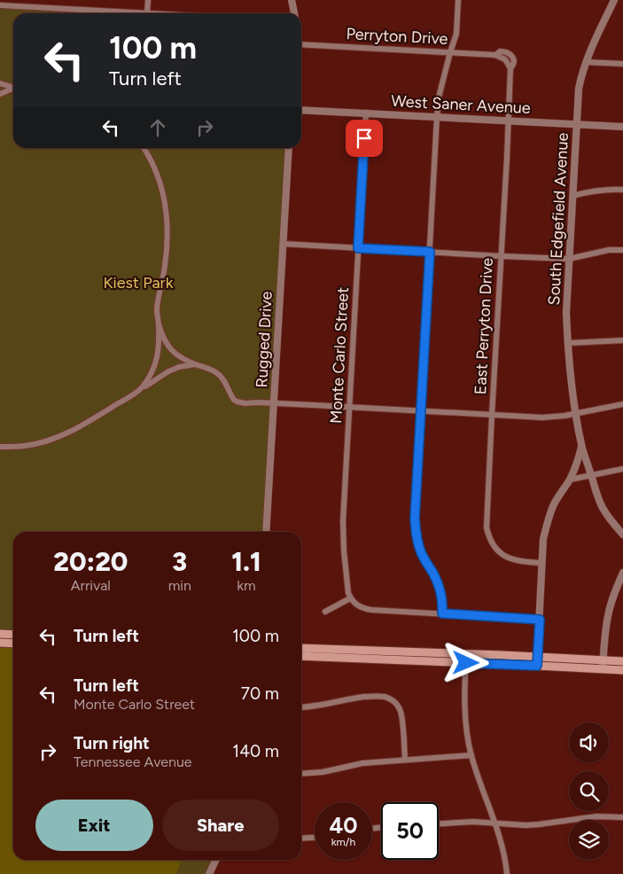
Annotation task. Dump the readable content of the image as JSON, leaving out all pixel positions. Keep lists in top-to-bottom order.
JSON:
{
  "streets": {
    "street": [
      "Perryton Drive",
      "West Saner Avenue",
      "South Edgefield Avenue",
      "East Perryton Drive",
      "Rugged Drive",
      "Monte Carlo Street"
    ]
  },
  "crossings": [
    ["Perryton Drive", "East Perryton Drive"],
    ["West Saner Avenue", "South Edgefield Avenue"],
    ["West Saner Avenue", "East Perryton Drive"],
    ["West Saner Avenue", "Monte Carlo Street"],
    ["South Edgefield Avenue", "East Perryton Drive"]
  ],
  "parks": ["Kiest Park"],
  "page": {
    "turn": ["100 m", "Turn left"],
    "eta": [
      "20:20",
      "Arrival",
      "3",
      "min",
      "1.1",
      "km"
    ],
    "list": [
      {
        "name": "Turn left",
        "value": "100 m"
      },
      {
        "name": "Turn left",
        "note": "Monte Carlo Street",
        "value": "70 m"
      },
      {
        "name": "Turn right",
        "note": "Tennessee Avenue",
        "value": "140 m"
      }
    ],
    "buttons": ["Exit", "Share"],
    "speed": "40 km/h",
    "limit": "50"
  }
}
